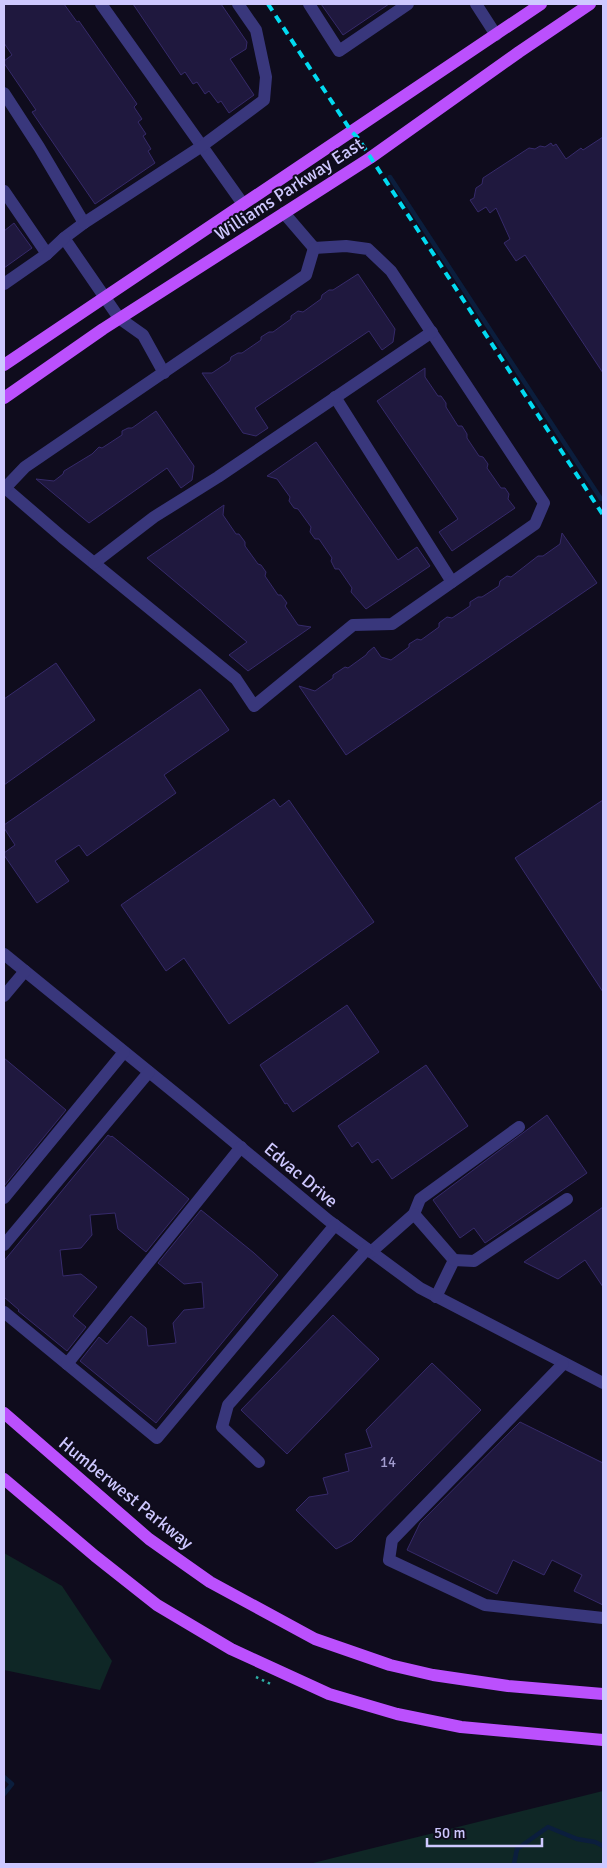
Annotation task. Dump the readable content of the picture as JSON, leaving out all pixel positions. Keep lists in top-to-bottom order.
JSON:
{
  "streets": {
    "main road": ["Williams Parkway East", "Humberwest Parkway"],
    "street": ["Edvac Drive"]
  },
  "house_numbers": ["14"],
  "scale_bar": "50 m"
}
